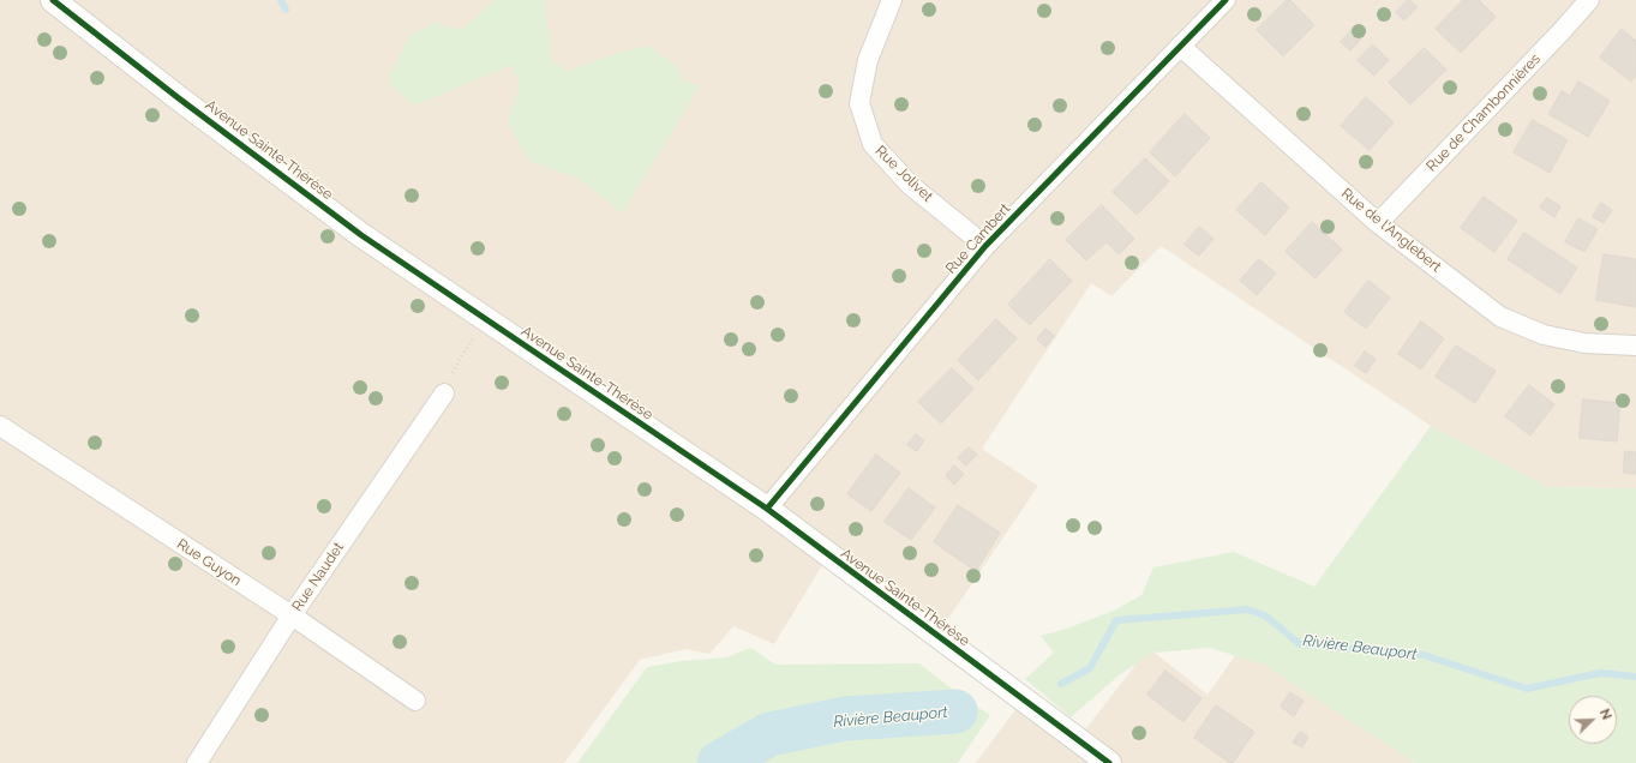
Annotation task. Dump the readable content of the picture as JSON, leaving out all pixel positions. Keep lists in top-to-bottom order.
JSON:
{
  "streets": {
    "street": [
      "Rue de Chambonnières",
      "Avenue Sainte-Thérèse",
      "Rue Jolivet",
      "Rue de l'Anglebert",
      "Rue Cambert",
      "Rue Guyon",
      "Rue Naudet"
    ]
  },
  "crossings": [
    ["Rue de Chambonnières", "Rue de l'Anglebert"],
    ["Avenue Sainte-Thérèse", "Rue Cambert"],
    ["Rue Jolivet", "Rue Cambert"],
    ["Rue de l'Anglebert", "Rue Cambert"],
    ["Rue Guyon", "Rue Naudet"]
  ],
  "water": ["Rivière Beauport"],
  "north": "top right"
}
